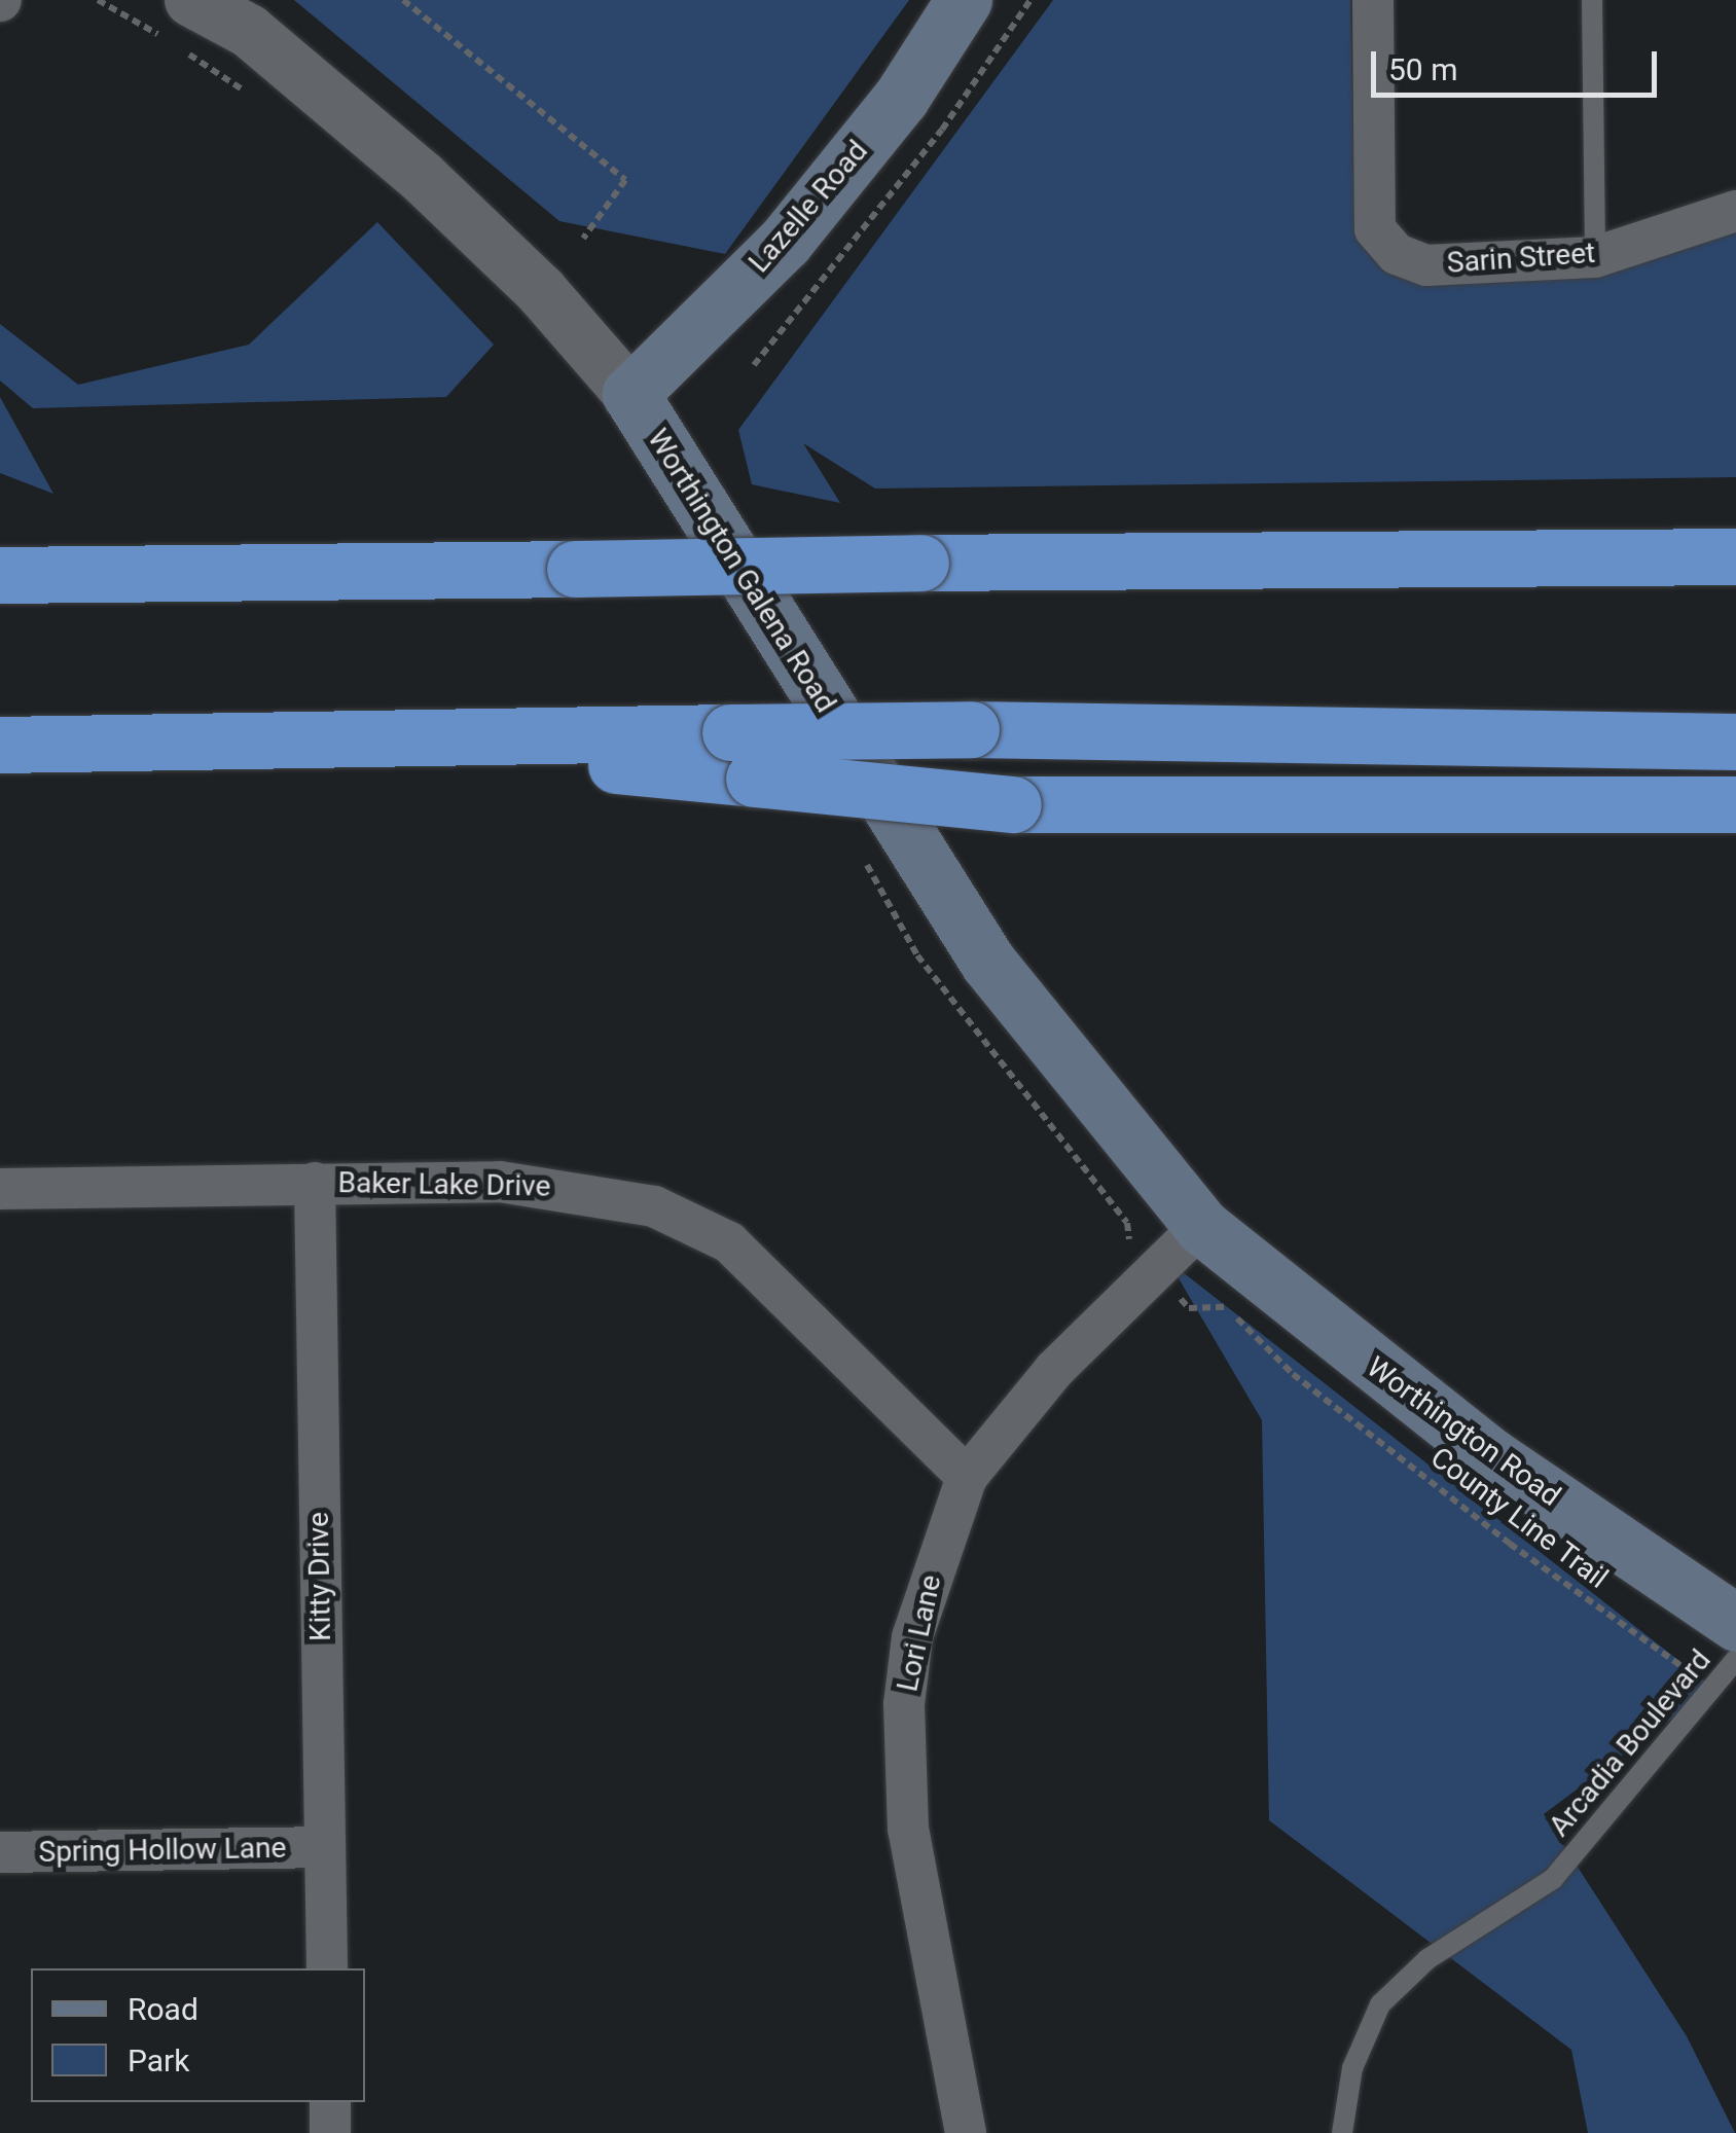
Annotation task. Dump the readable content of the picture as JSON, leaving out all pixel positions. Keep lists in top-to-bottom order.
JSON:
{
  "streets": {
    "main road": ["Lazelle Road", "Worthington Galena Road", "Worthington Road"],
    "street": [
      "Sarin Street",
      "Baker Lake Drive",
      "Kitty Drive",
      "Lori Lane",
      "Spring Hollow Lane"
    ],
    "lane": ["Arcadia Boulevard"],
    "path": ["County Line Trail"]
  },
  "crossings": [
    ["Lazelle Road", "Worthington Galena Road"],
    ["Worthington Galena Road", "Worthington Road"],
    ["Worthington Galena Road", "Lori Lane"],
    ["Baker Lake Drive", "Kitty Drive"],
    ["Baker Lake Drive", "Lori Lane"],
    ["Worthington Road", "Lori Lane"],
    ["County Line Trail", "Arcadia Boulevard"],
    ["Kitty Drive", "Spring Hollow Lane"]
  ],
  "legend": ["Road", "Park"],
  "scale_bar": "50 m"
}
